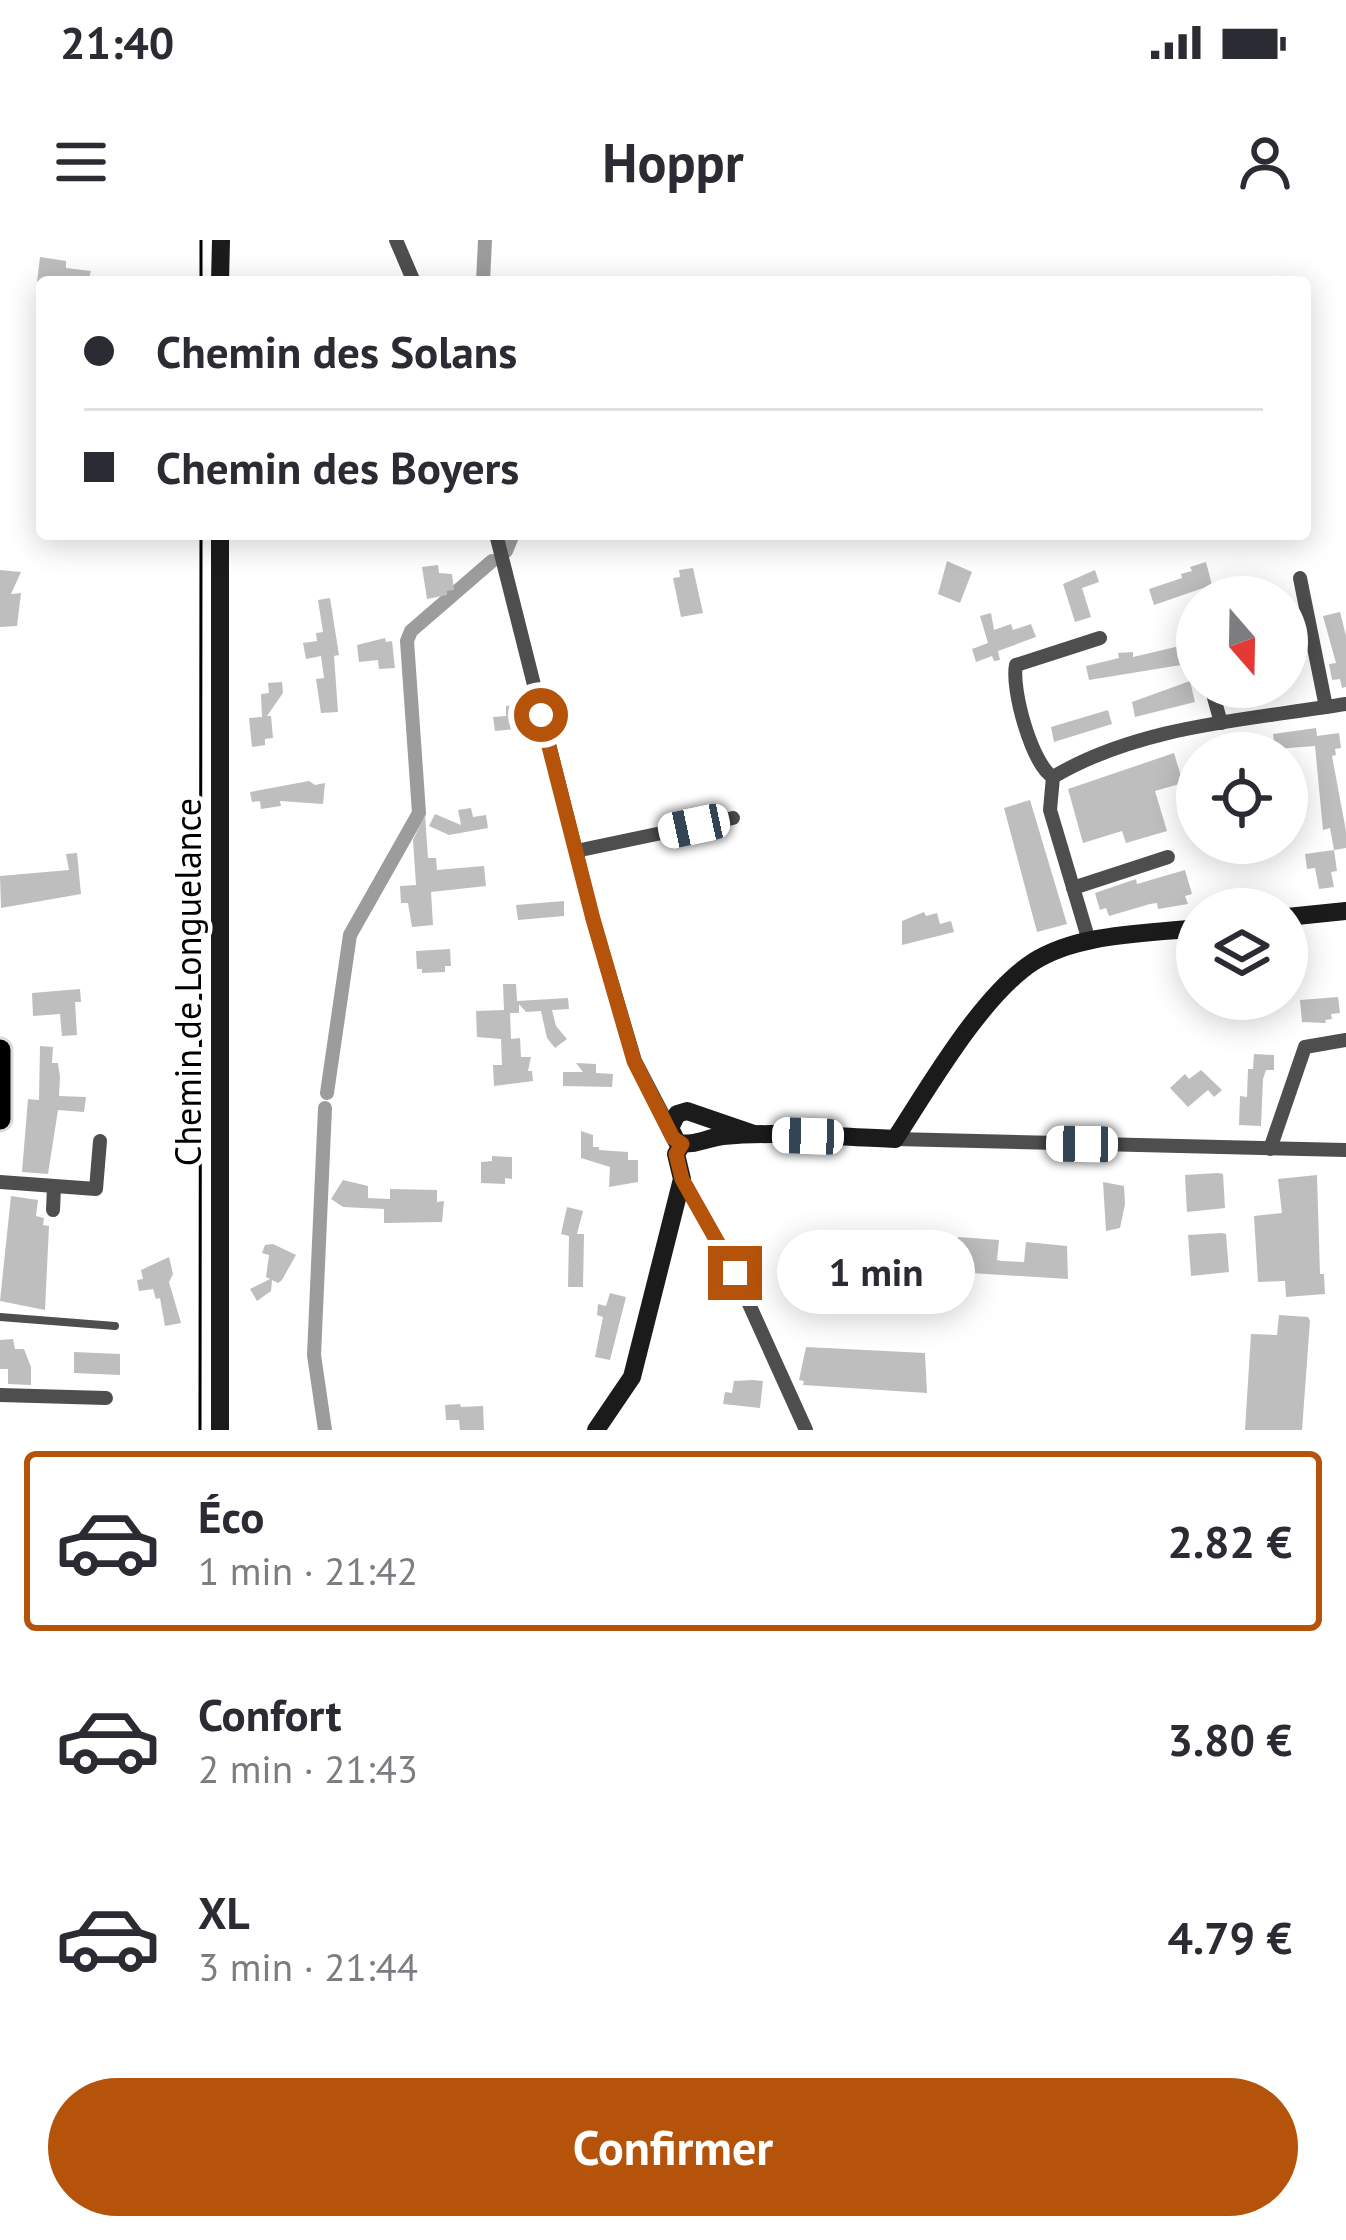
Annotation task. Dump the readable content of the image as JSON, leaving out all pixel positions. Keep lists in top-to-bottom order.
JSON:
{
  "streets": {
    "street": ["Chemin de Longuelance"]
  },
  "north": "bottom",
  "page": {
    "status": "21:40",
    "header": "Hoppr",
    "banner": ["Chemin des Solans", "Chemin des Boyers"],
    "bubble": "1 min",
    "list": [
      {
        "name": "Éco",
        "note": "1 min · 21:42",
        "value": "2.82 €"
      },
      {
        "name": "Confort",
        "note": "2 min · 21:43",
        "value": "3.80 €"
      },
      {
        "name": "XL",
        "note": "3 min · 21:44",
        "value": "4.79 €"
      }
    ],
    "buttons": "Confirmer"
  }
}
